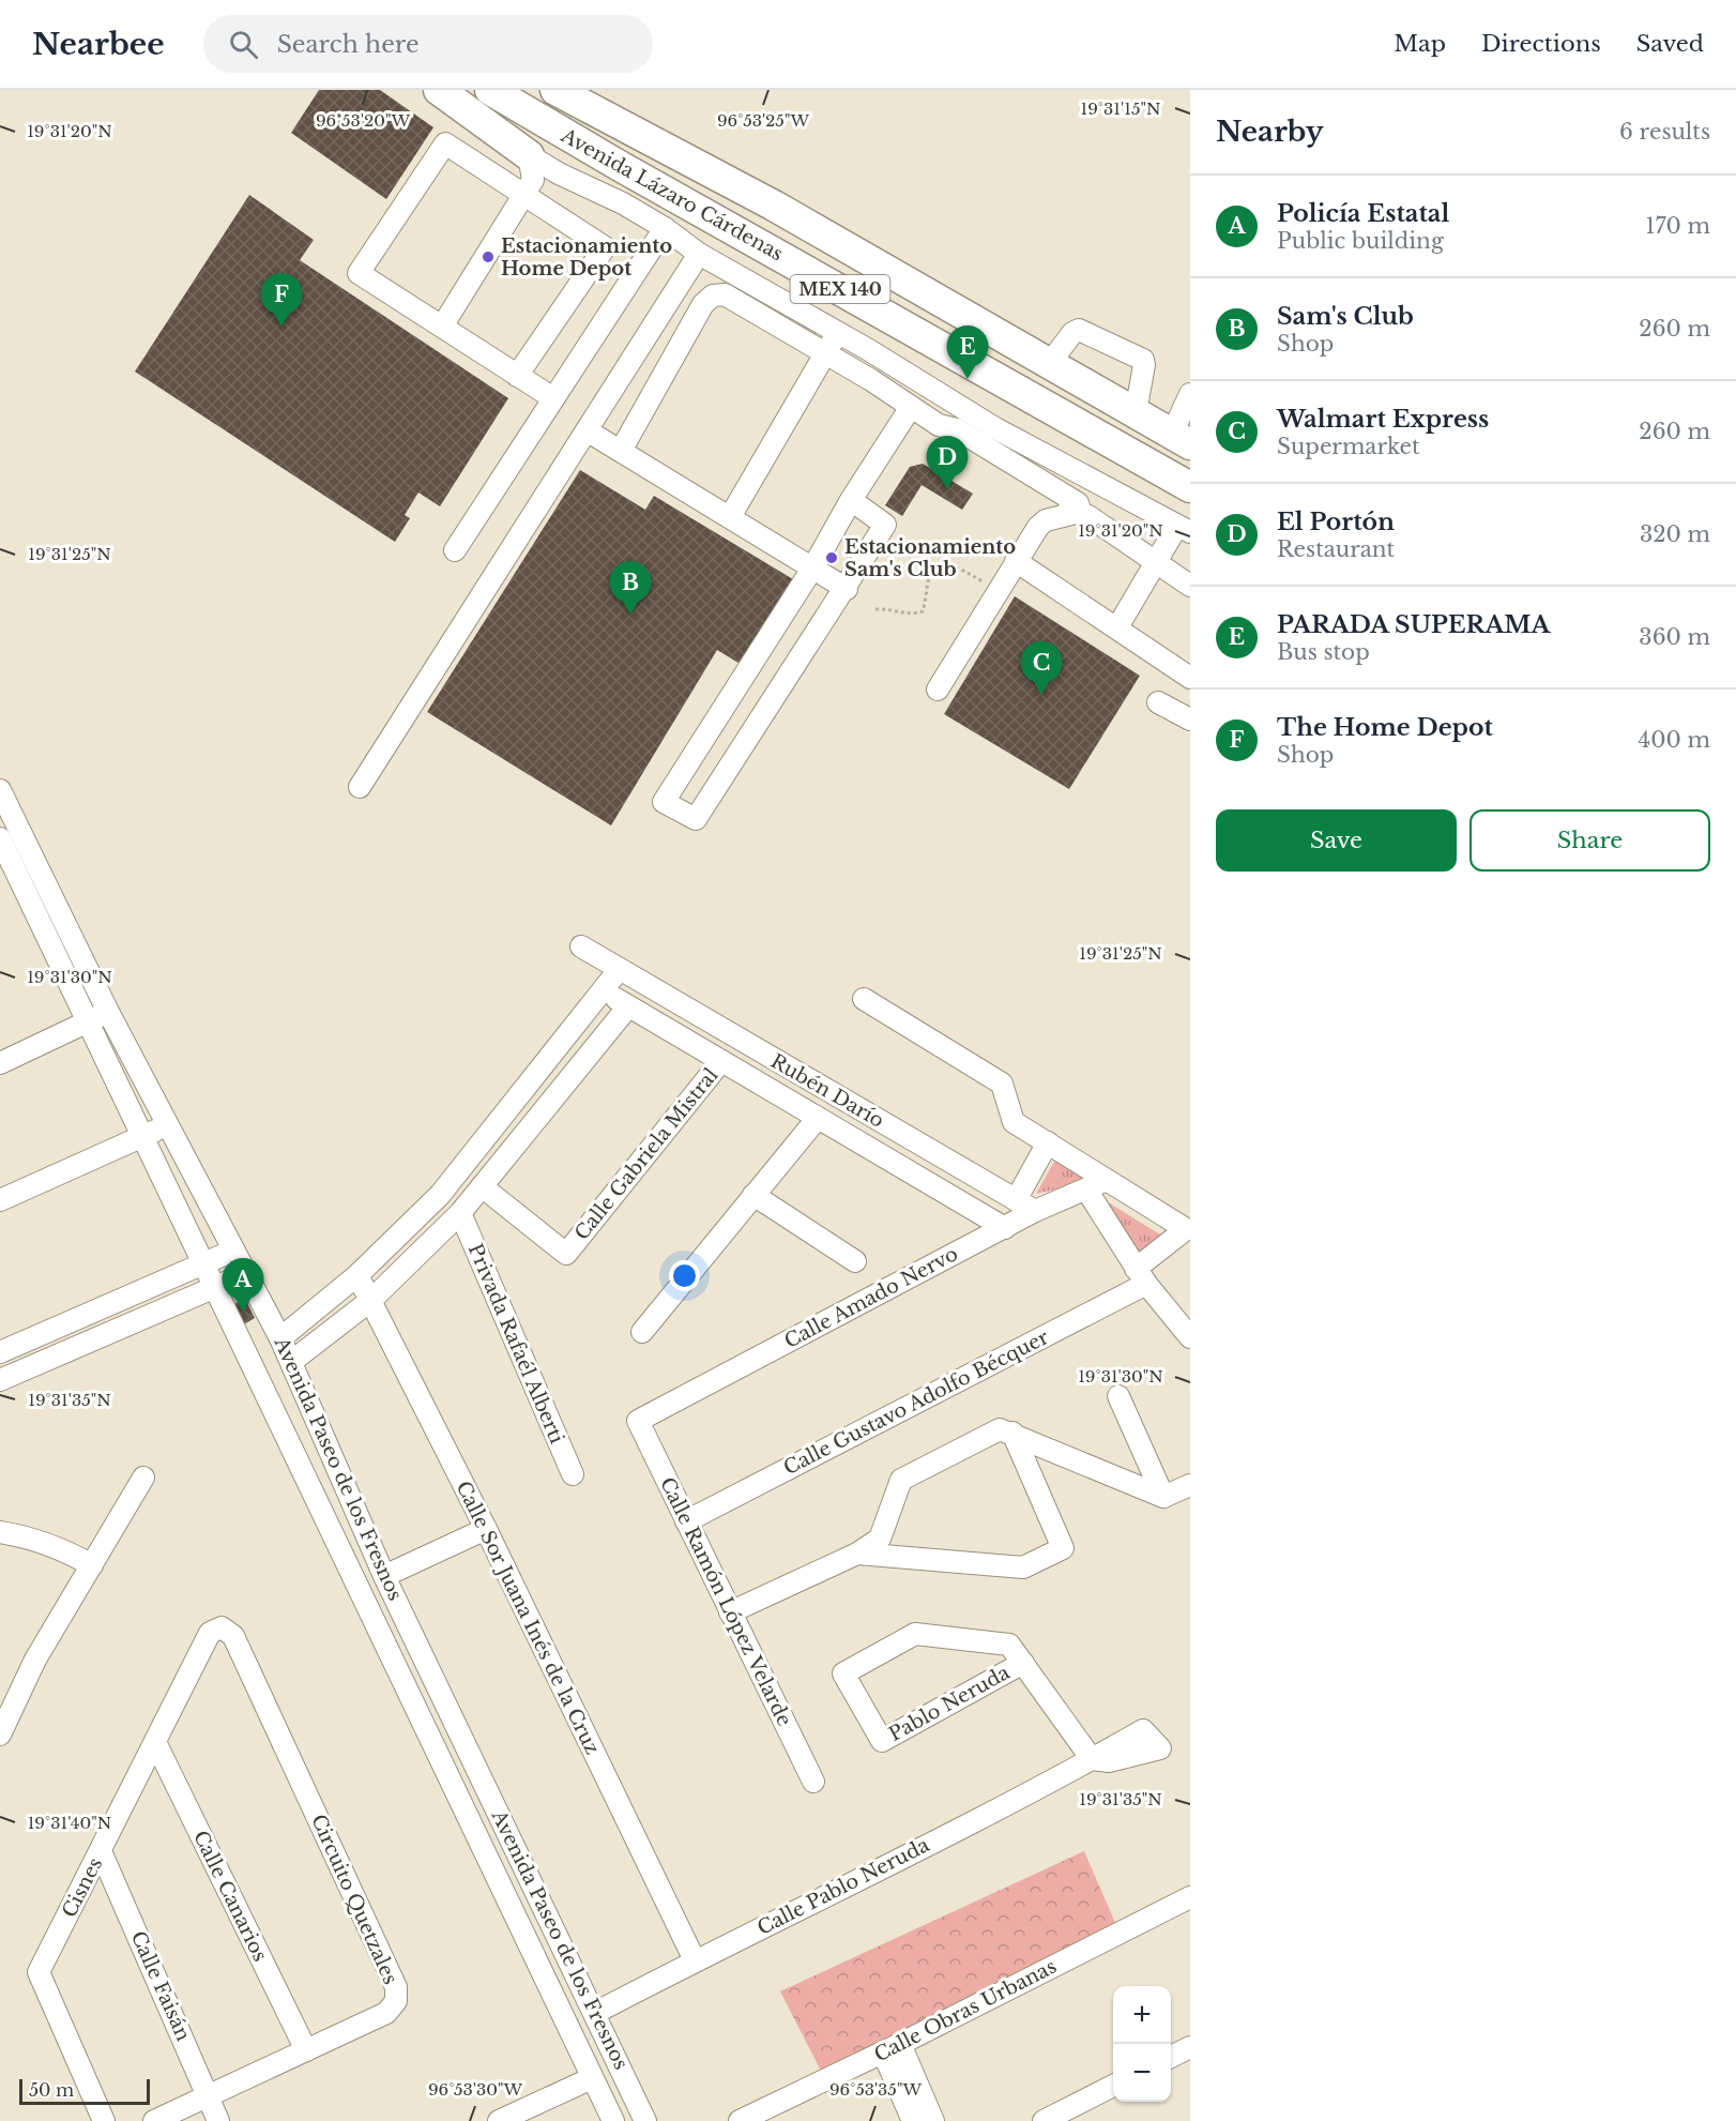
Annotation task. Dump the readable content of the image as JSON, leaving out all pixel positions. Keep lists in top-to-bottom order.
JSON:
{
  "streets": {
    "highway": ["Avenida Lázaro Cárdenas", "MEX 140"],
    "street": [
      "Rubén Darío",
      "Calle Gabriela Mistral",
      "Calle Amado Nervo",
      "Privada Rafaél Alberti",
      "Calle Gustavo Adolfo Bécquer",
      "Avenida Paseo de los Fresnos",
      "Calle Ramón López Velarde",
      "Calle Sor Juana Inés de la Cruz",
      "Pablo Neruda",
      "Calle Pablo Neruda",
      "Cisnes",
      "Calle Canarios",
      "Circuito Quetzales",
      "Calle Faisán",
      "Calle Obras Urbanas"
    ]
  },
  "crossings": [
    ["Rubén Darío", "Calle Gabriela Mistral"],
    ["Rubén Darío", "Calle Amado Nervo"],
    ["Calle Amado Nervo", "Calle Ramón López Velarde"],
    ["Calle Gustavo Adolfo Bécquer", "Calle Ramón López Velarde"],
    ["Avenida Paseo de los Fresnos", "Calle Pablo Neruda"],
    ["Calle Sor Juana Inés de la Cruz", "Calle Pablo Neruda"],
    ["Pablo Neruda", "Calle Pablo Neruda"],
    ["Cisnes", "Calle Canarios"],
    ["Cisnes", "Circuito Quetzales"],
    ["Cisnes", "Calle Faisán"],
    ["Calle Canarios", "Circuito Quetzales"],
    ["Circuito Quetzales", "Calle Faisán"]
  ],
  "places": ["Estacionamiento Home Depot", "Estacionamiento Sam's Club"],
  "scale_bar": "50 m",
  "page": {
    "header": "Nearbee",
    "search": "Search here",
    "nav": ["Map", "Directions", "Saved"],
    "heading": ["Nearby", "6 results"],
    "list": [
      {
        "mark": "A",
        "name": "Policía Estatal",
        "note": "Public building",
        "value": "170 m"
      },
      {
        "mark": "B",
        "name": "Sam's Club",
        "note": "Shop",
        "value": "260 m"
      },
      {
        "mark": "C",
        "name": "Walmart Express",
        "note": "Supermarket",
        "value": "260 m"
      },
      {
        "mark": "D",
        "name": "El Portón",
        "note": "Restaurant",
        "value": "320 m"
      },
      {
        "mark": "E",
        "name": "PARADA SUPERAMA",
        "note": "Bus stop",
        "value": "360 m"
      },
      {
        "mark": "F",
        "name": "The Home Depot",
        "note": "Shop",
        "value": "400 m"
      }
    ],
    "pins": [
      "F",
      "E",
      "D",
      "B",
      "C",
      "A"
    ],
    "buttons": ["Save", "Share"],
    "map_buttons": ["+", "−"],
    "scale": "50 m"
  },
  "coordinates": [
    "19°31'15\"N",
    "96°53'25\"W",
    "96°53'20\"W",
    "19°31'20\"N",
    "19°31'25\"N",
    "19°31'30\"N",
    "19°31'35\"N",
    "19°31'40\"N",
    "96°53'30\"W",
    "96°53'35\"W"
  ]
}
